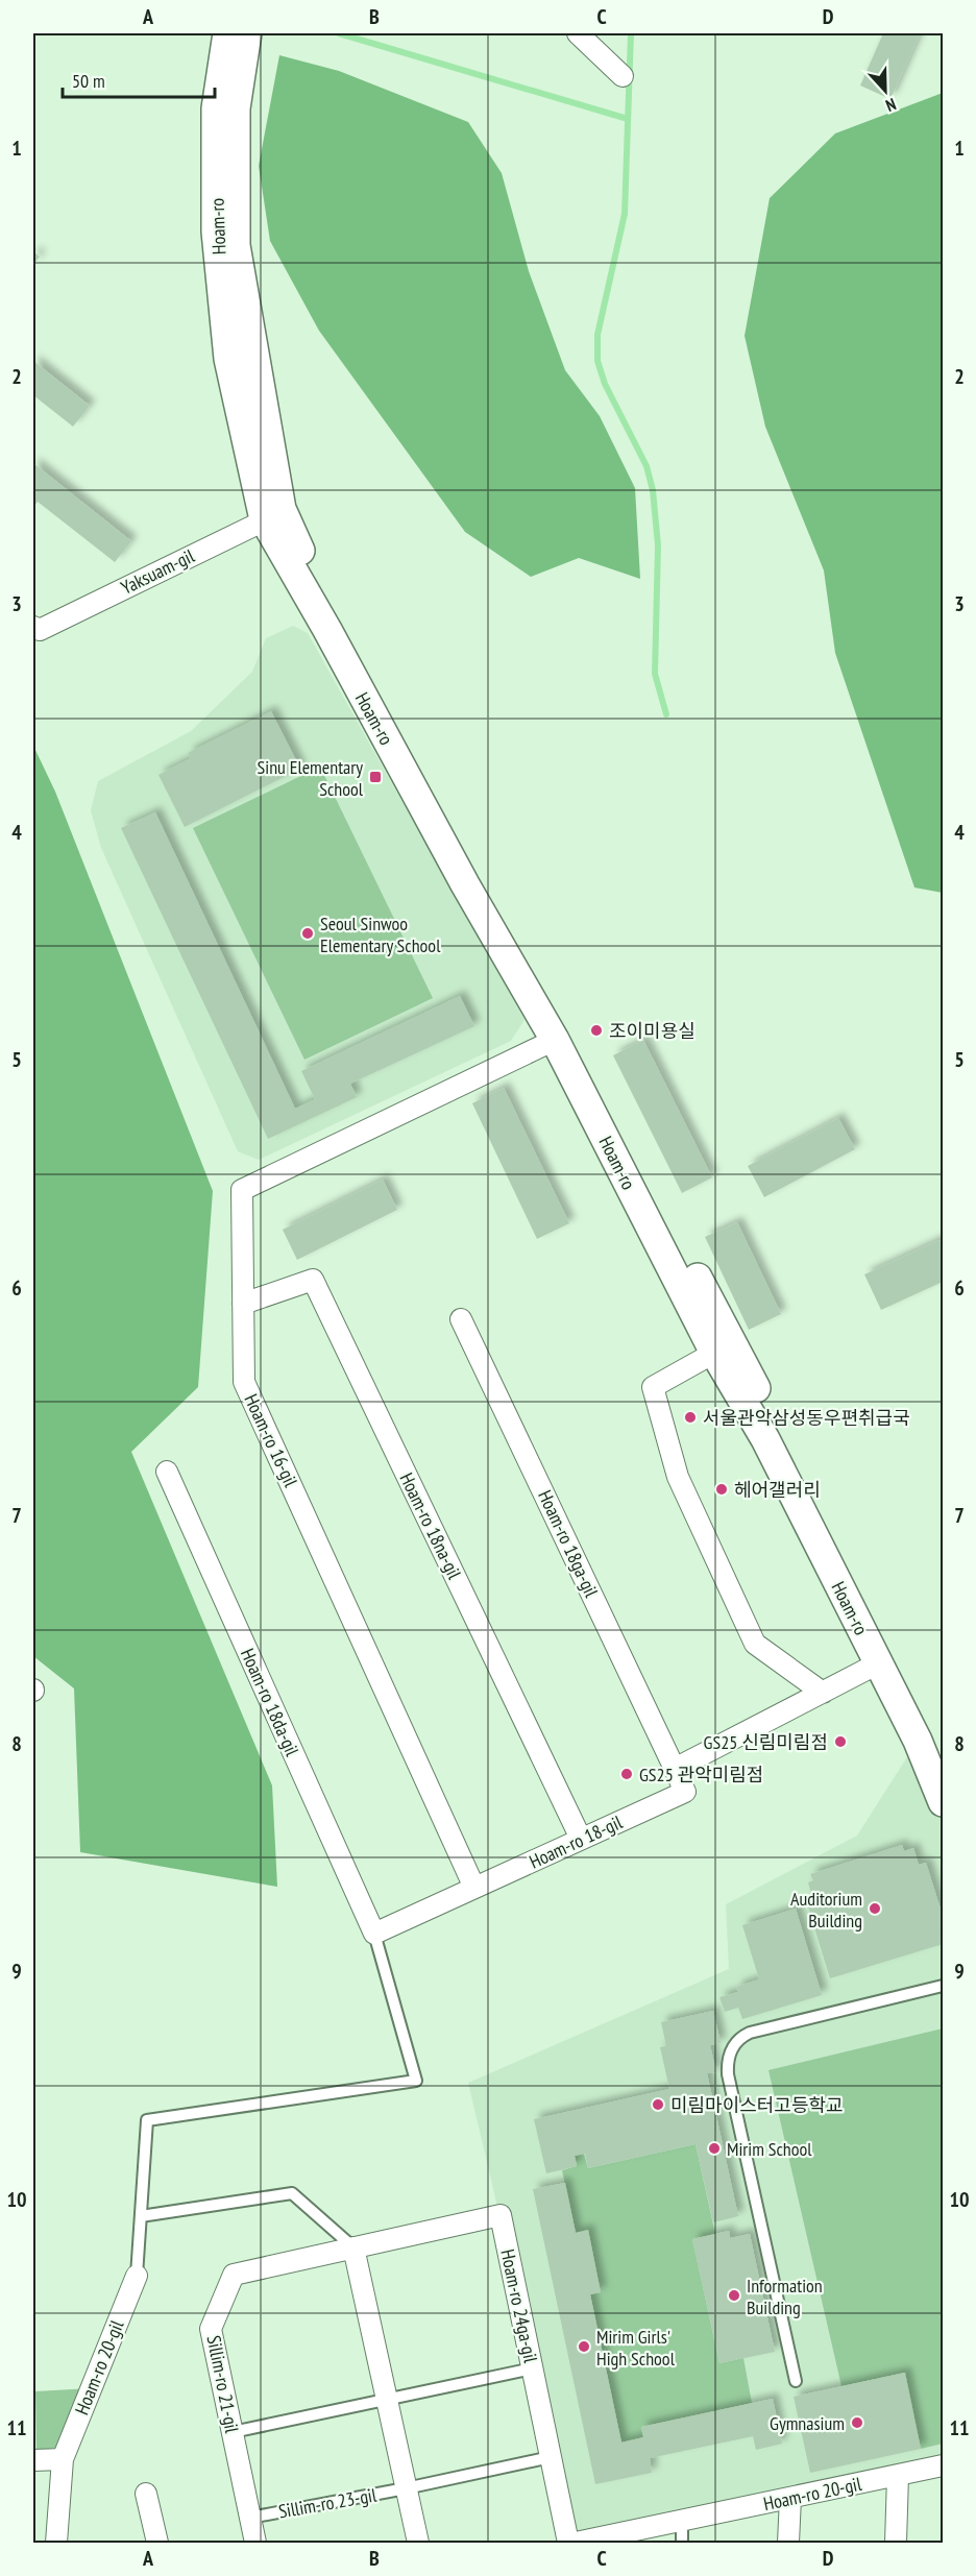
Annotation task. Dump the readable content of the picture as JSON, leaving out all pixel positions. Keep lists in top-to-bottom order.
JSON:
{
  "streets": {
    "main road": ["Hoam-ro"],
    "street": [
      "Yaksuam-gil",
      "Hoam-ro 16-gil",
      "Hoam-ro 18na-gil",
      "Hoam-ro 18ga-gil",
      "Hoam-ro 18da-gil",
      "Hoam-ro 18-gil",
      "Hoam-ro 24ga-gil",
      "Hoam-ro 20-gil",
      "Sillim-ro 21-gil"
    ],
    "lane": ["Sillim-ro 23-gil"]
  },
  "crossings": [
    ["Hoam-ro", "Yaksuam-gil"],
    ["Hoam-ro", "Hoam-ro 16-gil"],
    ["Hoam-ro 16-gil", "Hoam-ro 18na-gil"],
    ["Hoam-ro 16-gil", "Hoam-ro 18-gil"],
    ["Hoam-ro 18na-gil", "Hoam-ro 18-gil"],
    ["Hoam-ro 18ga-gil", "Hoam-ro 18-gil"],
    ["Hoam-ro 18da-gil", "Hoam-ro 18-gil"],
    ["Hoam-ro 24ga-gil", "Sillim-ro 21-gil"],
    ["Hoam-ro 24ga-gil", "Sillim-ro 23-gil"],
    ["Sillim-ro 21-gil", "Sillim-ro 23-gil"]
  ],
  "places": {
    "transit": ["Sinu Elementary School"],
    "other": [
      "Seoul Sinwoo Elementary School",
      "조이미용실",
      "서울관악삼성동우편취급국",
      "헤어갤러리",
      "GS25 신림미림점",
      "GS25 관악미림점",
      "Auditorium Building",
      "미림마이스터고등학교",
      "Mirim School",
      "Information Building",
      "Mirim Girls' High School",
      "Gymnasium"
    ]
  },
  "scale_bar": "50 m",
  "north": "bottom",
  "grid": {
    "columns": [
      "A",
      "B",
      "C",
      "D"
    ],
    "rows": [
      "1",
      "2",
      "3",
      "4",
      "5",
      "6",
      "7",
      "8",
      "9",
      "10",
      "11"
    ]
  }
}
